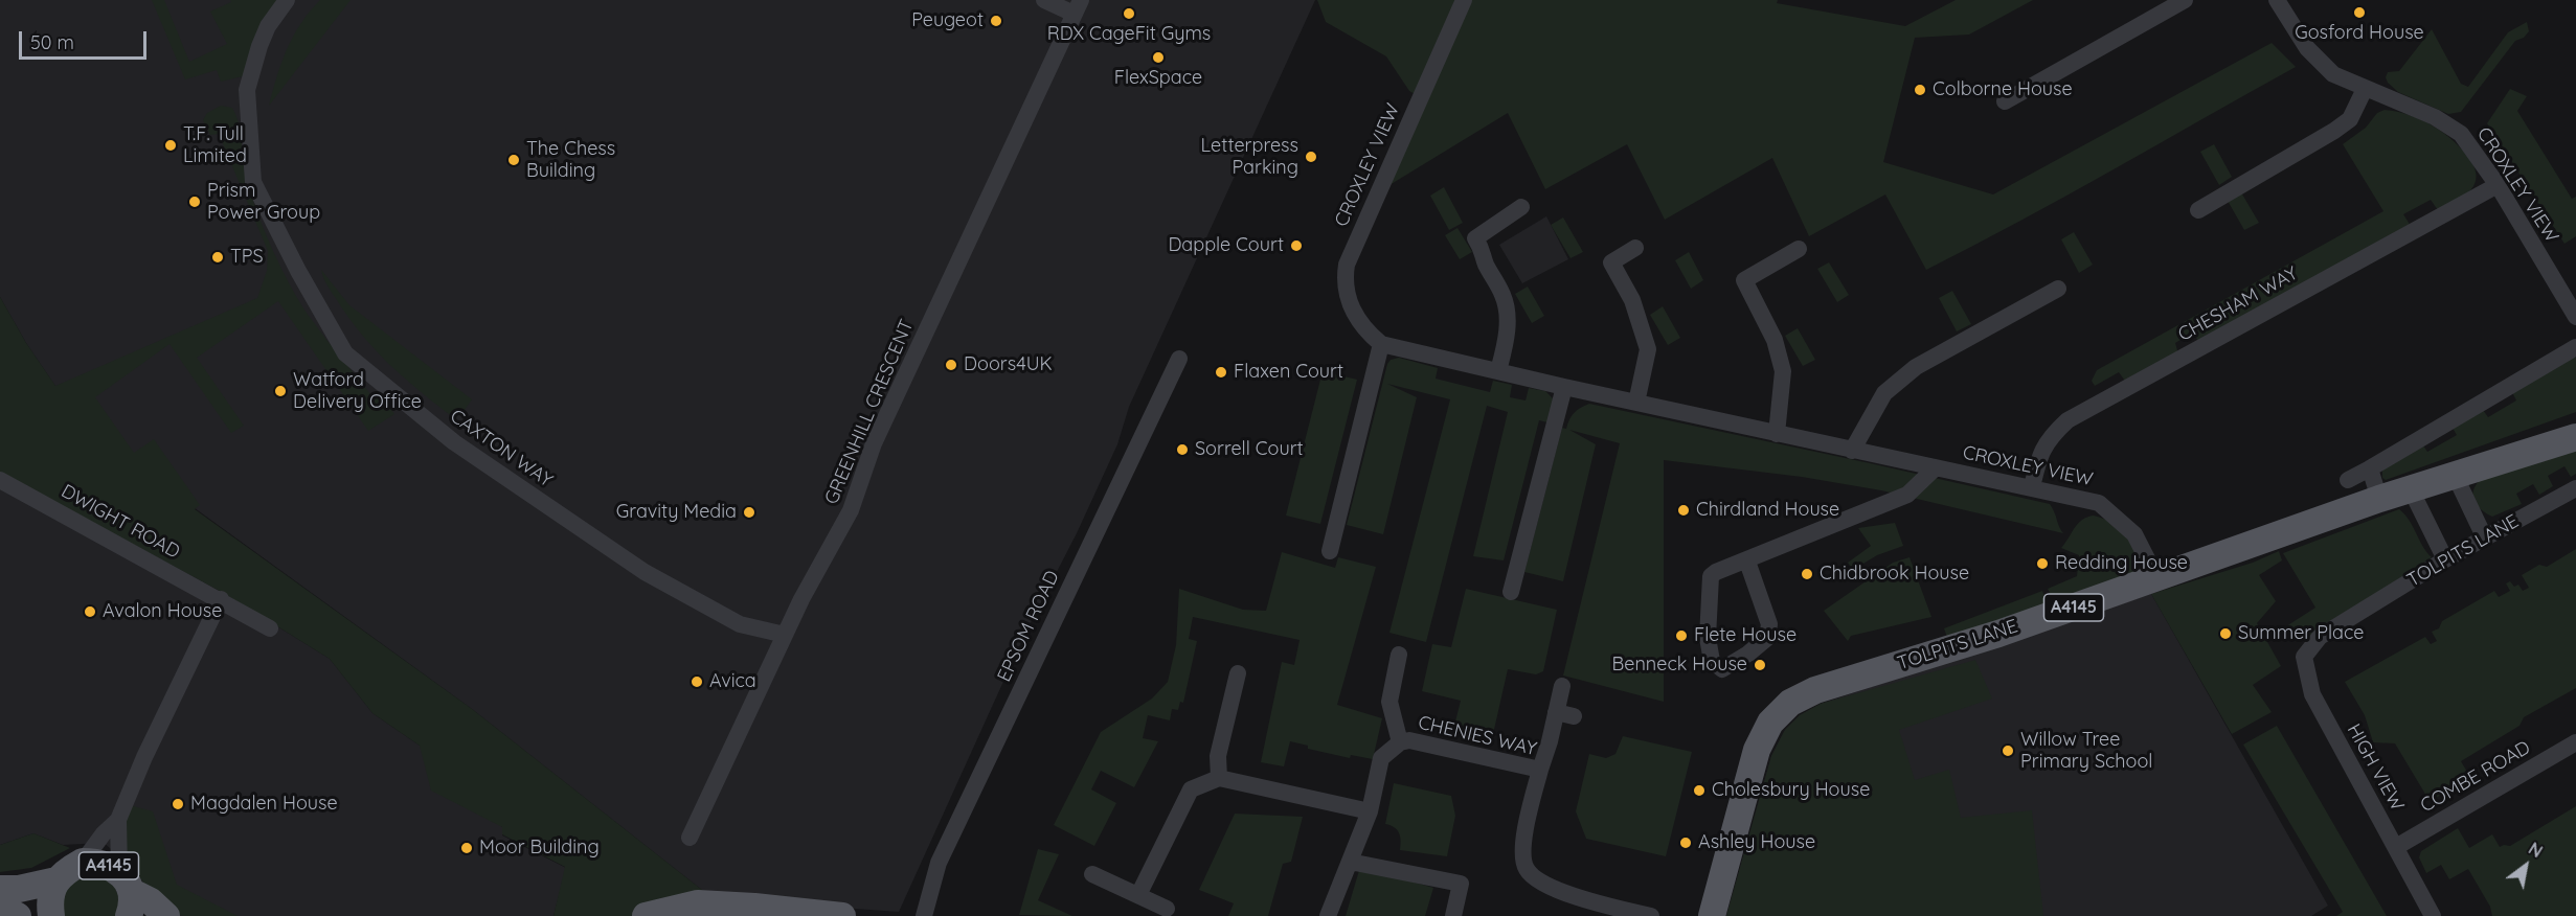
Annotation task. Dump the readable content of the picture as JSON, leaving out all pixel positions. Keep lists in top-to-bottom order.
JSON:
{
  "streets": {
    "main road": ["TOLPITS LANE", "A4145"],
    "street": [
      "CROXLEY VIEW",
      "CHESHAM WAY",
      "GREENHILL CRESCENT",
      "CAXTON WAY",
      "DWIGHT ROAD",
      "EPSOM ROAD",
      "CHENIES WAY",
      "HIGH VIEW",
      "COMBE ROAD"
    ]
  },
  "crossings": [
    ["CROXLEY VIEW", "CHESHAM WAY"],
    ["CROXLEY VIEW", "TOLPITS LANE"],
    ["GREENHILL CRESCENT", "CAXTON WAY"],
    ["TOLPITS LANE", "HIGH VIEW"],
    ["HIGH VIEW", "COMBE ROAD"]
  ],
  "places": [
    "Gosford House",
    "RDX CageFit Gyms",
    "Peugeot",
    "FlexSpace",
    "Colborne House",
    "T.F. Tull Limited",
    "Letterpress Parking",
    "The Chess Building",
    "Prism Power Group",
    "Dapple Court",
    "TPS",
    "Doors4UK",
    "Flaxen Court",
    "Watford Delivery Office",
    "Sorrell Court",
    "Chirdland House",
    "Gravity Media",
    "Redding House",
    "Chidbrook House",
    "Avalon House",
    "Summer Place",
    "Flete House",
    "Benneck House",
    "Avica",
    "Willow Tree Primary School",
    "Cholesbury House",
    "Magdalen House",
    "Ashley House",
    "Moor Building"
  ],
  "scale_bar": "50 m",
  "north": "top right"
}
